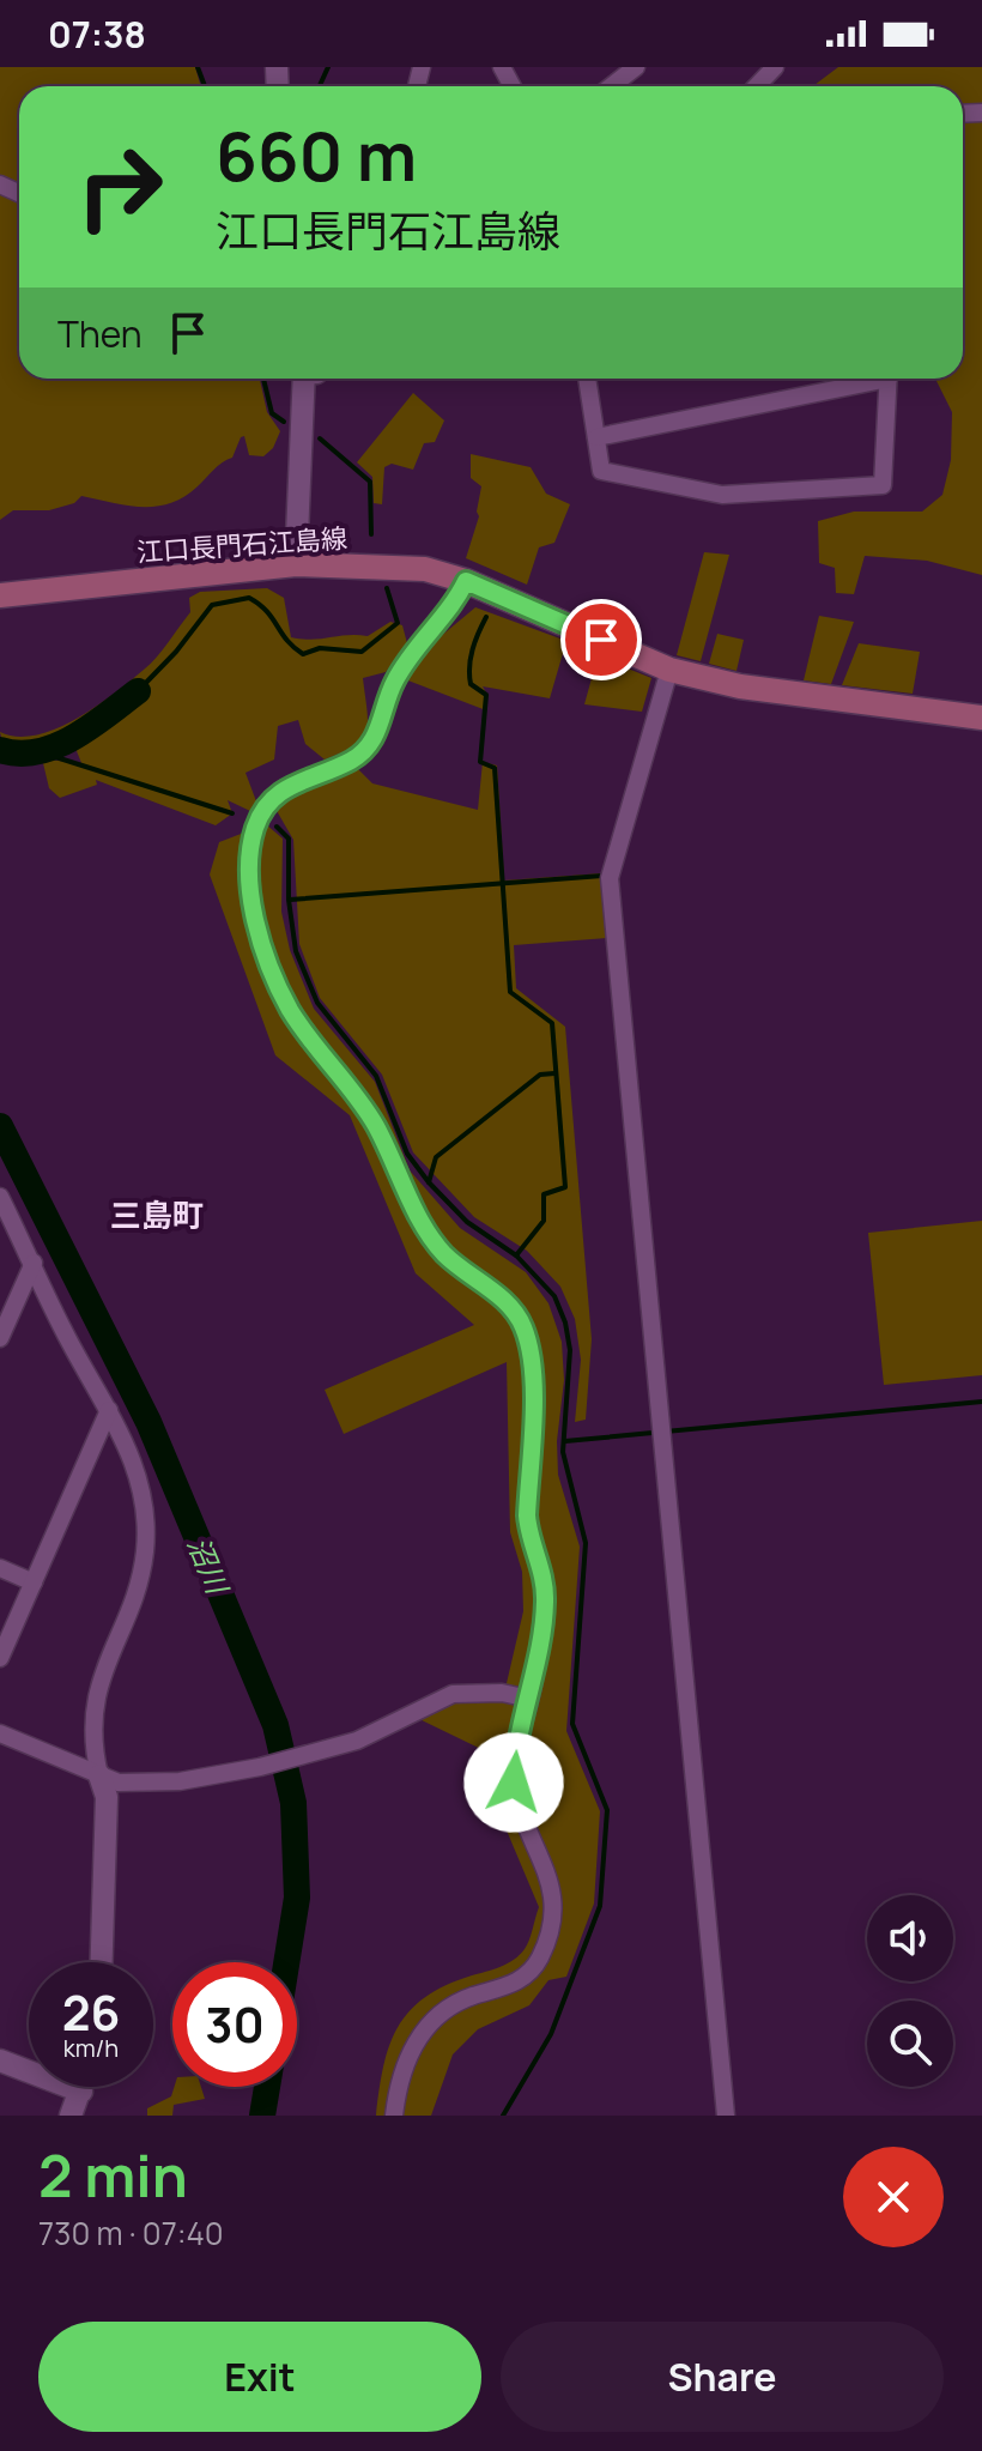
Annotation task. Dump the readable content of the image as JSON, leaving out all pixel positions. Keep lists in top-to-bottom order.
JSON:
{
  "streets": {
    "main road": ["江口長門石江島線"]
  },
  "districts": ["三島町"],
  "water": ["沼川"],
  "page": {
    "status": "07:38",
    "turn": ["660 m", "江口長門石江島線"],
    "then": "Then",
    "speed": "26 km/h",
    "limit": "30",
    "heading": ["2 min", "730 m · 07:40"],
    "buttons": ["Exit", "Share"]
  }
}
